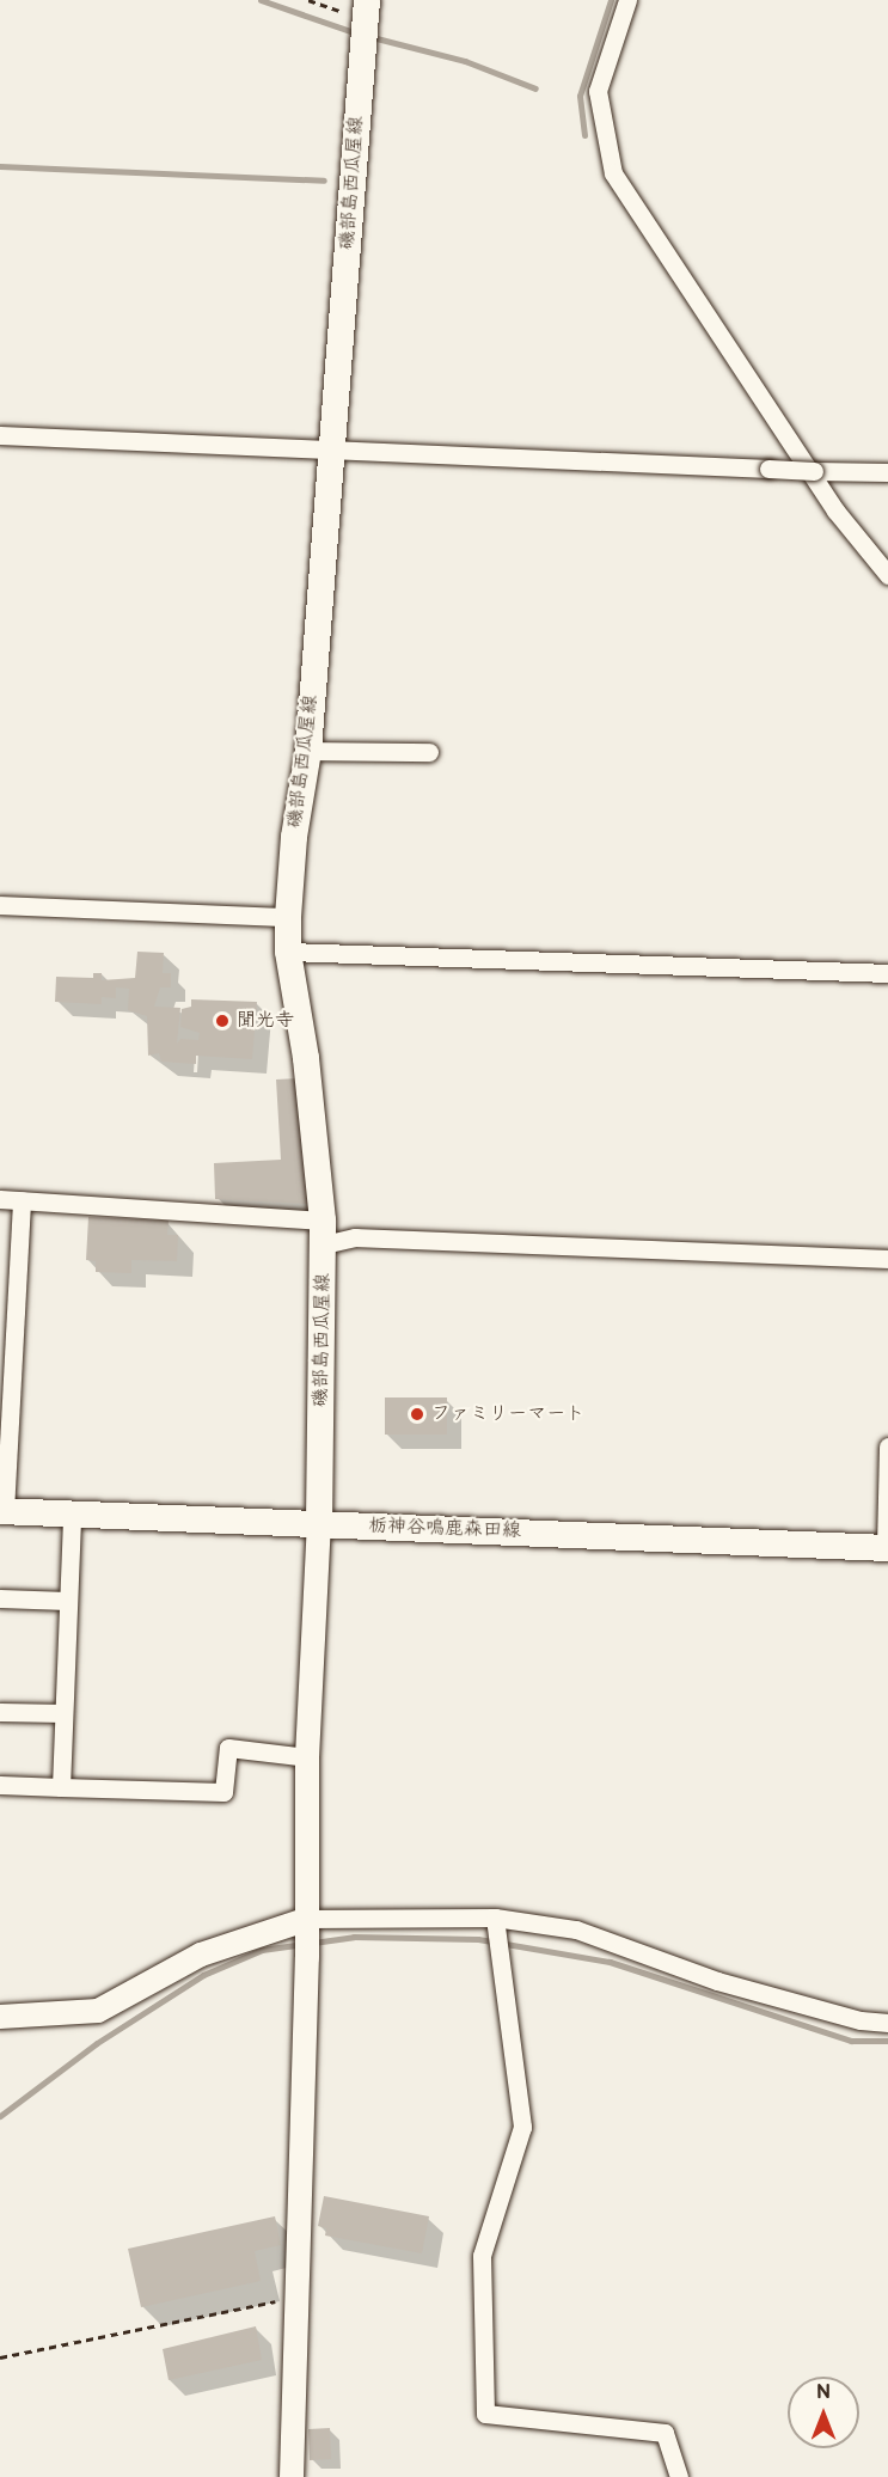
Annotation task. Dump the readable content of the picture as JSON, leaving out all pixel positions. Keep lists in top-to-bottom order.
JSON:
{
  "streets": {
    "main road": ["磯部島西瓜屋線", "栃神谷鳴鹿森田線"]
  },
  "crossings": [
    ["磯部島西瓜屋線", "栃神谷鳴鹿森田線"]
  ],
  "places": ["聞光寺", "ファミリーマート"],
  "north": "top"
}
